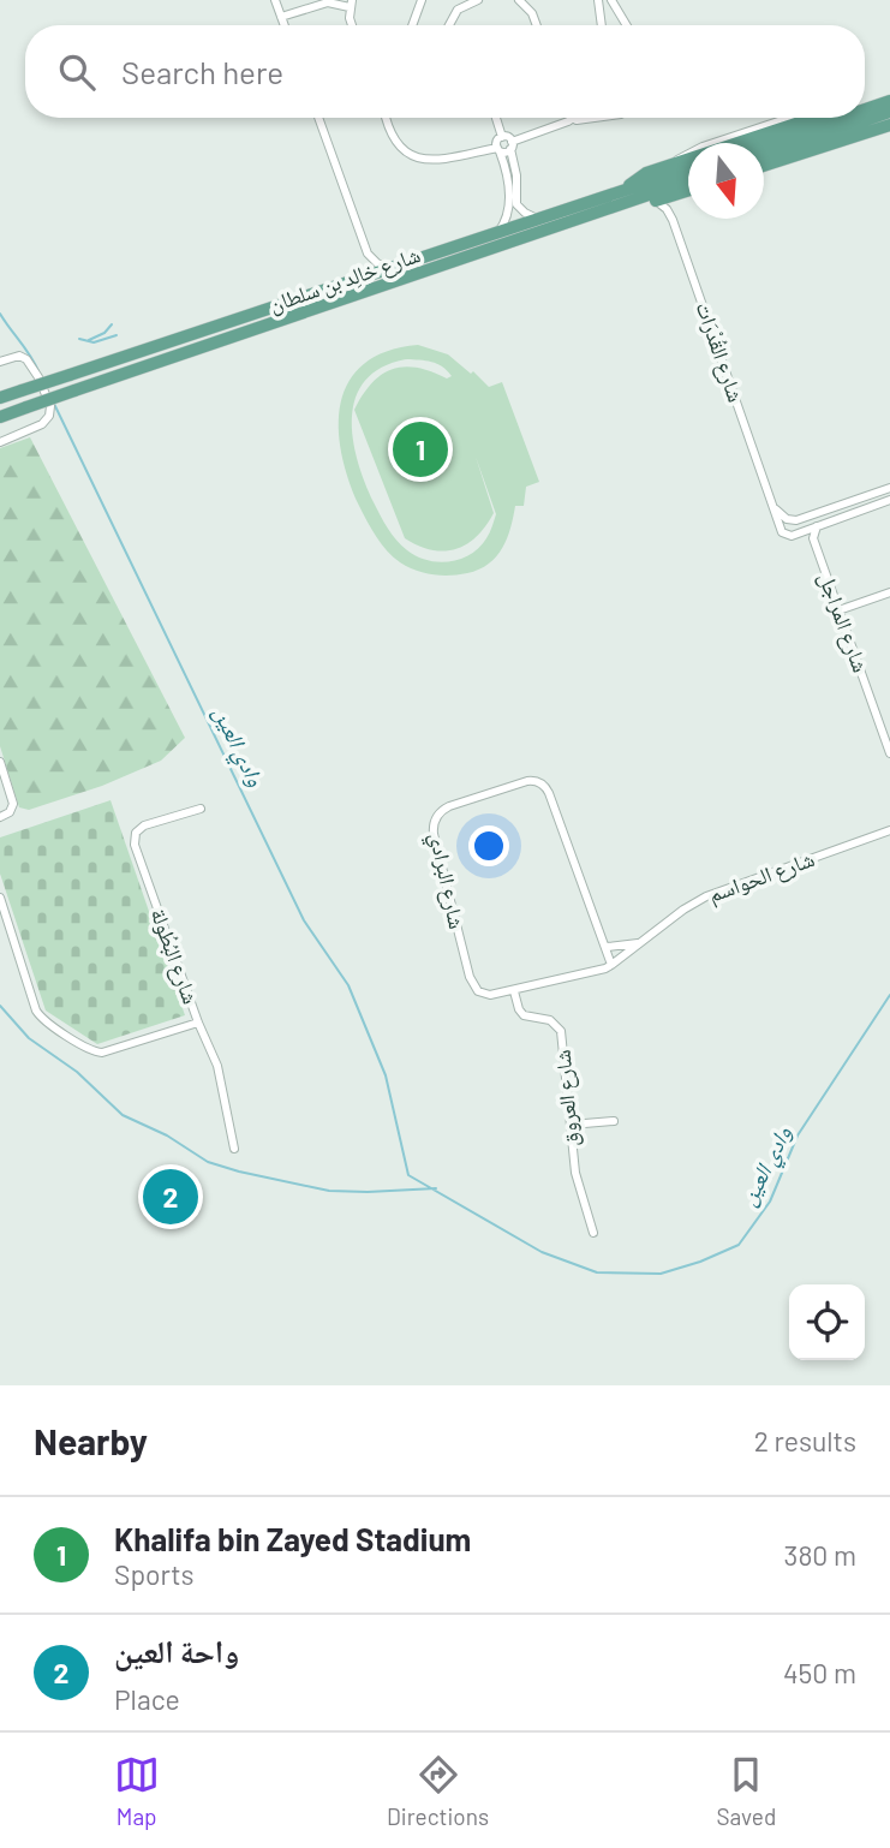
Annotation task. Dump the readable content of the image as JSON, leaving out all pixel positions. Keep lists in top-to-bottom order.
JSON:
{
  "streets": {
    "main road": ["شارع خالِد بن سلطان"],
    "street": [
      "شارع القُدْرَات",
      "شارع المراجل",
      "شارع الحواسم",
      "شارع البرادي",
      "شارع البُطُولة",
      "شارع العروق"
    ]
  },
  "crossings": [
    ["شارع الحواسم", "شارع البرادي"],
    ["شارع البرادي", "شارع العروق"]
  ],
  "water": ["وادي العين"],
  "north": "bottom",
  "page": {
    "search": "Search here",
    "pins": ["1", "2"],
    "heading": ["Nearby", "2 results"],
    "list": [
      {
        "mark": "1",
        "name": "Khalifa bin Zayed Stadium",
        "note": "Sports",
        "value": "380 m"
      },
      {
        "mark": "2",
        "name": "واحة العين",
        "note": "Place",
        "value": "450 m"
      }
    ],
    "nav": ["Map", "Directions", "Saved"]
  }
}
